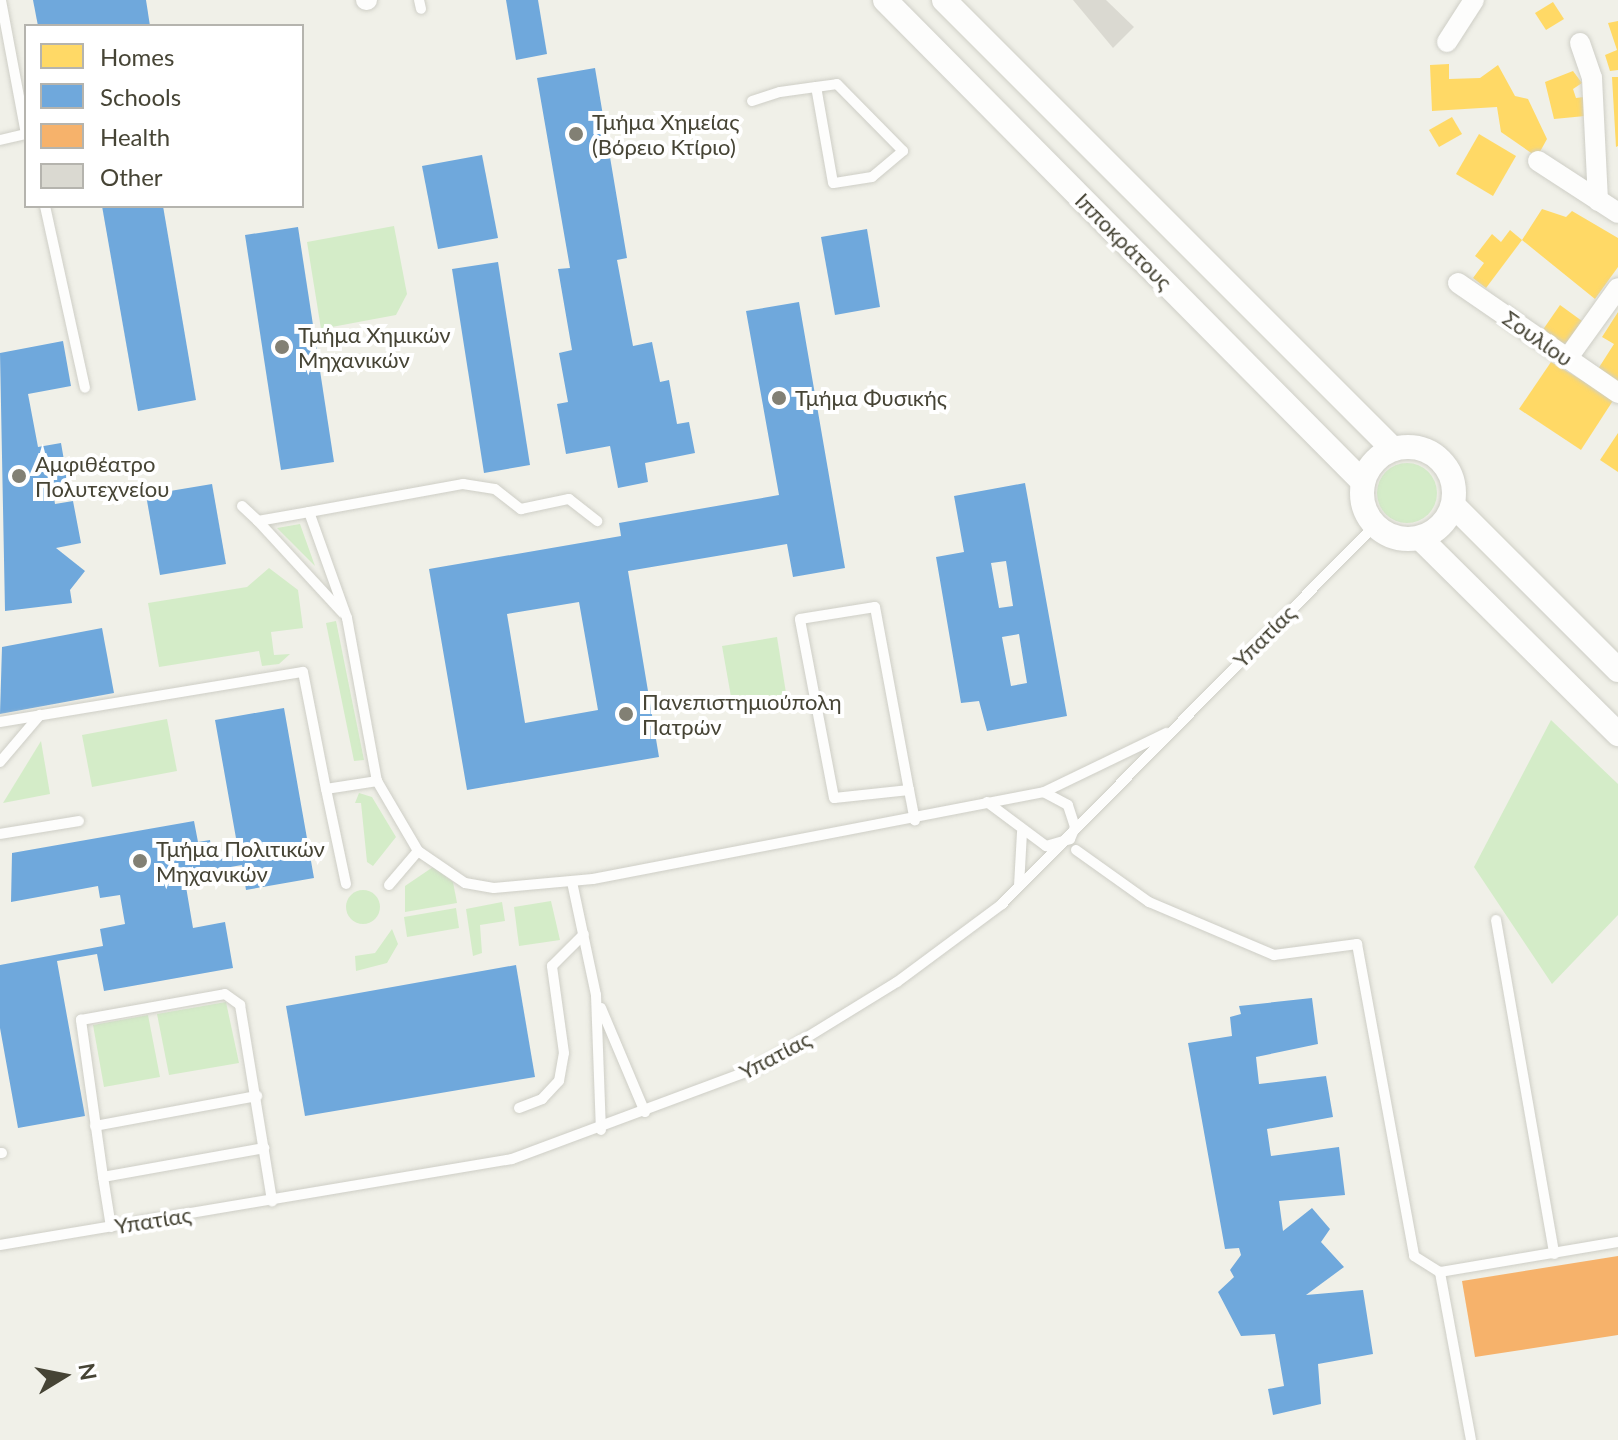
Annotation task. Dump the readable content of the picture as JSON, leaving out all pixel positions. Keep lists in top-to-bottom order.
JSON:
{
  "streets": {
    "street": ["Ιπποκράτους", "Σουλίου"],
    "lane": ["Υπατίας"]
  },
  "crossings": [
    ["Ιπποκράτους", "Υπατίας"]
  ],
  "places": [
    "Τμήμα Xημείας (Βόρειο Κτίριο)",
    "Τμήμα Χημικών Μηχανικών",
    "Τμήμα Φυσικής",
    "Αμφιθέατρο Πολυτεχνείου",
    "Πανεπιστημιούπολη Πατρών",
    "Τμήμα Πολιτικών Μηχανικών"
  ],
  "legend": [
    "Homes",
    "Schools",
    "Health",
    "Other"
  ],
  "north": "right"
}
